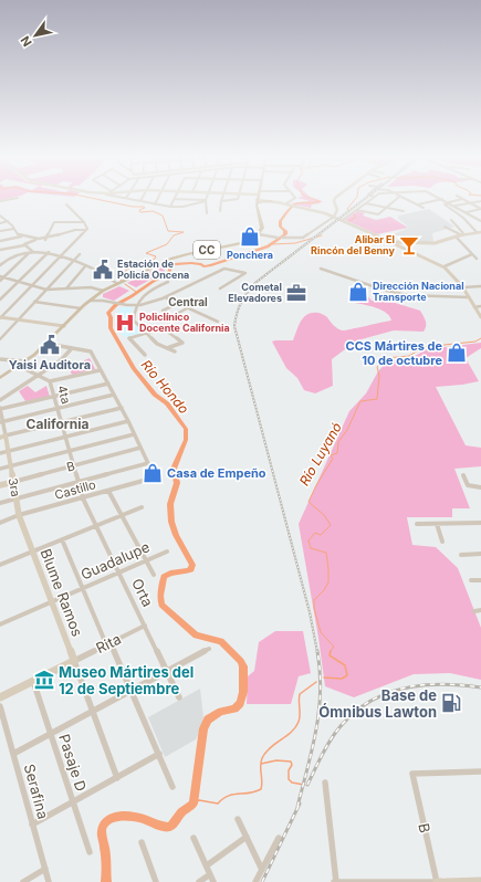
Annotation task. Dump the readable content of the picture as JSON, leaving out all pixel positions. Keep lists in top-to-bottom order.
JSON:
{
  "streets": {
    "main road": ["CC"],
    "street": [
      "4ta",
      "B",
      "3ra",
      "Castillo",
      "Guadalupe",
      "Blume Ramos",
      "Orta",
      "Rita",
      "Pasaje D",
      "Serafina"
    ]
  },
  "crossings": [
    ["CC", "4ta"],
    ["4ta", "B"],
    ["4ta", "Castillo"],
    ["4ta", "Orta"],
    ["B", "3ra"],
    ["3ra", "Castillo"],
    ["3ra", "Blume Ramos"],
    ["Castillo", "Blume Ramos"],
    ["Castillo", "Orta"],
    ["Guadalupe", "Blume Ramos"],
    ["Guadalupe", "Orta"],
    ["Blume Ramos", "Rita"],
    ["Orta", "Rita"],
    ["Rita", "Pasaje D"]
  ],
  "districts": ["Central", "California"],
  "water": ["Río Hondo", "Río Luyanó"],
  "places": {
    "shop": [
      "Ponchera",
      "Dirección Nacional Transporte",
      "CCS Mártires de 10 de octubre",
      "Casa de Empeño"
    ],
    "bar": ["Alibar El Rincón del Benny"],
    "public building": ["Estación de Policía Oncena", "Yaisi Auditora"],
    "office": ["Cometal Elevadores"],
    "hospital": ["Policlínico Docente California"],
    "museum": ["Museo Mártires del 12 de Septiembre"],
    "fuel station": ["Base de Ómnibus Lawton"]
  },
  "north": "bottom left"
}
